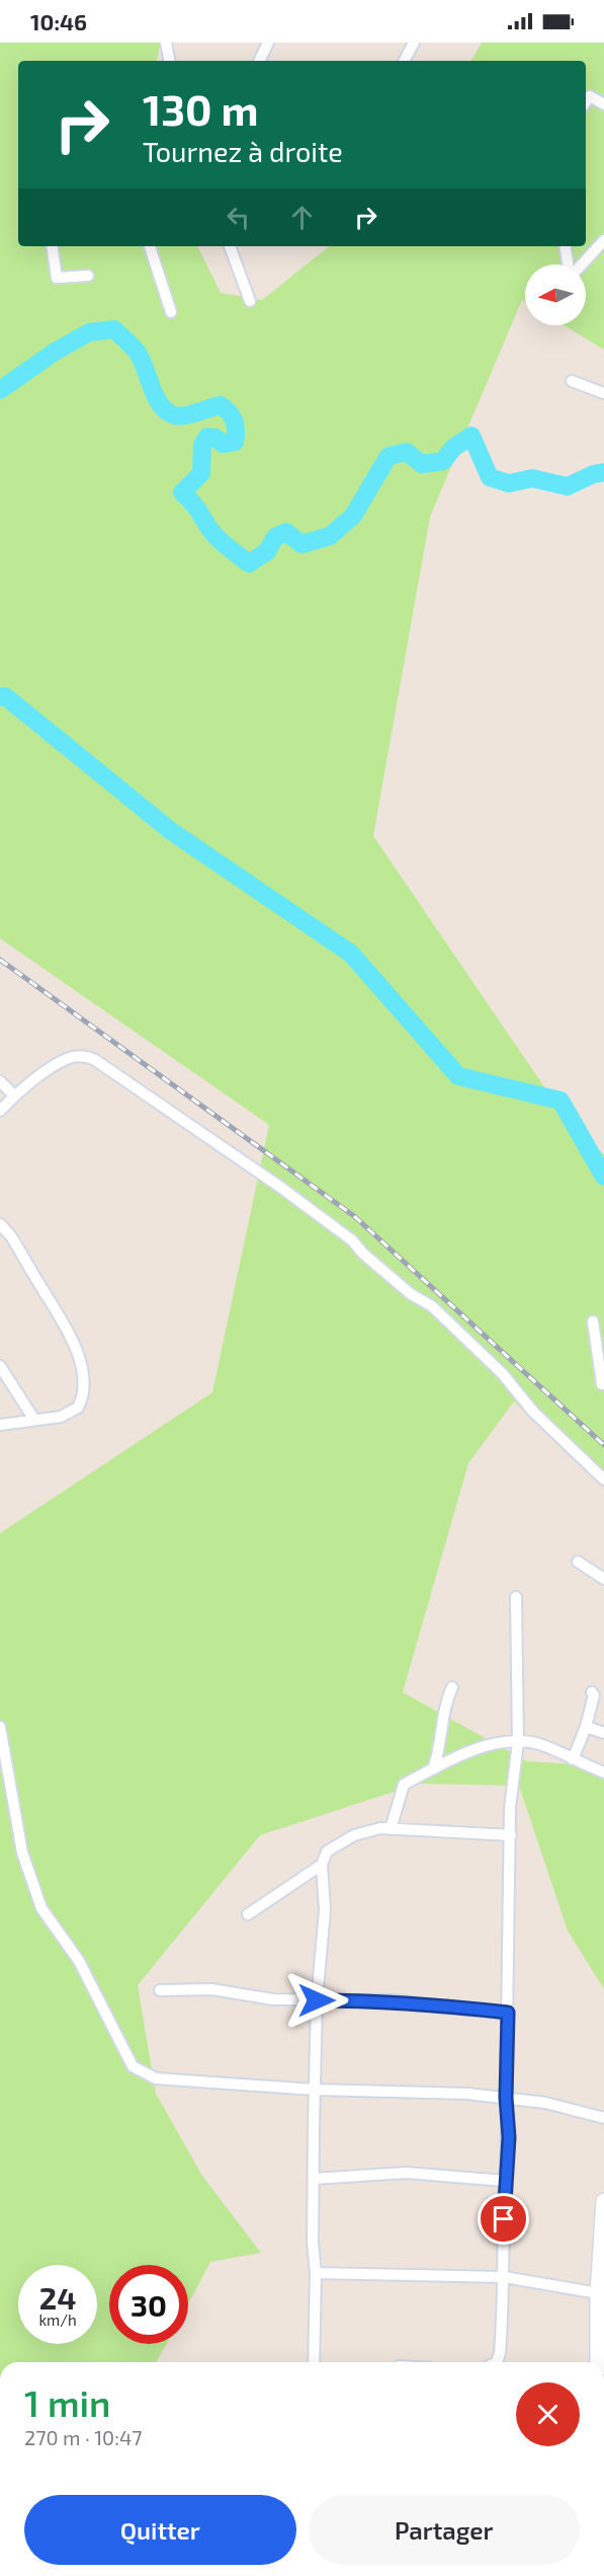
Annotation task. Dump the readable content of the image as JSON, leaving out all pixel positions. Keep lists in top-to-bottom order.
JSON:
{
  "north": "left",
  "page": {
    "status": "10:46",
    "turn": ["130 m", "Tournez à droite"],
    "speed": "24 km/h",
    "limit": "30",
    "heading": ["1 min", "270 m · 10:47"],
    "buttons": ["Quitter", "Partager"]
  }
}
